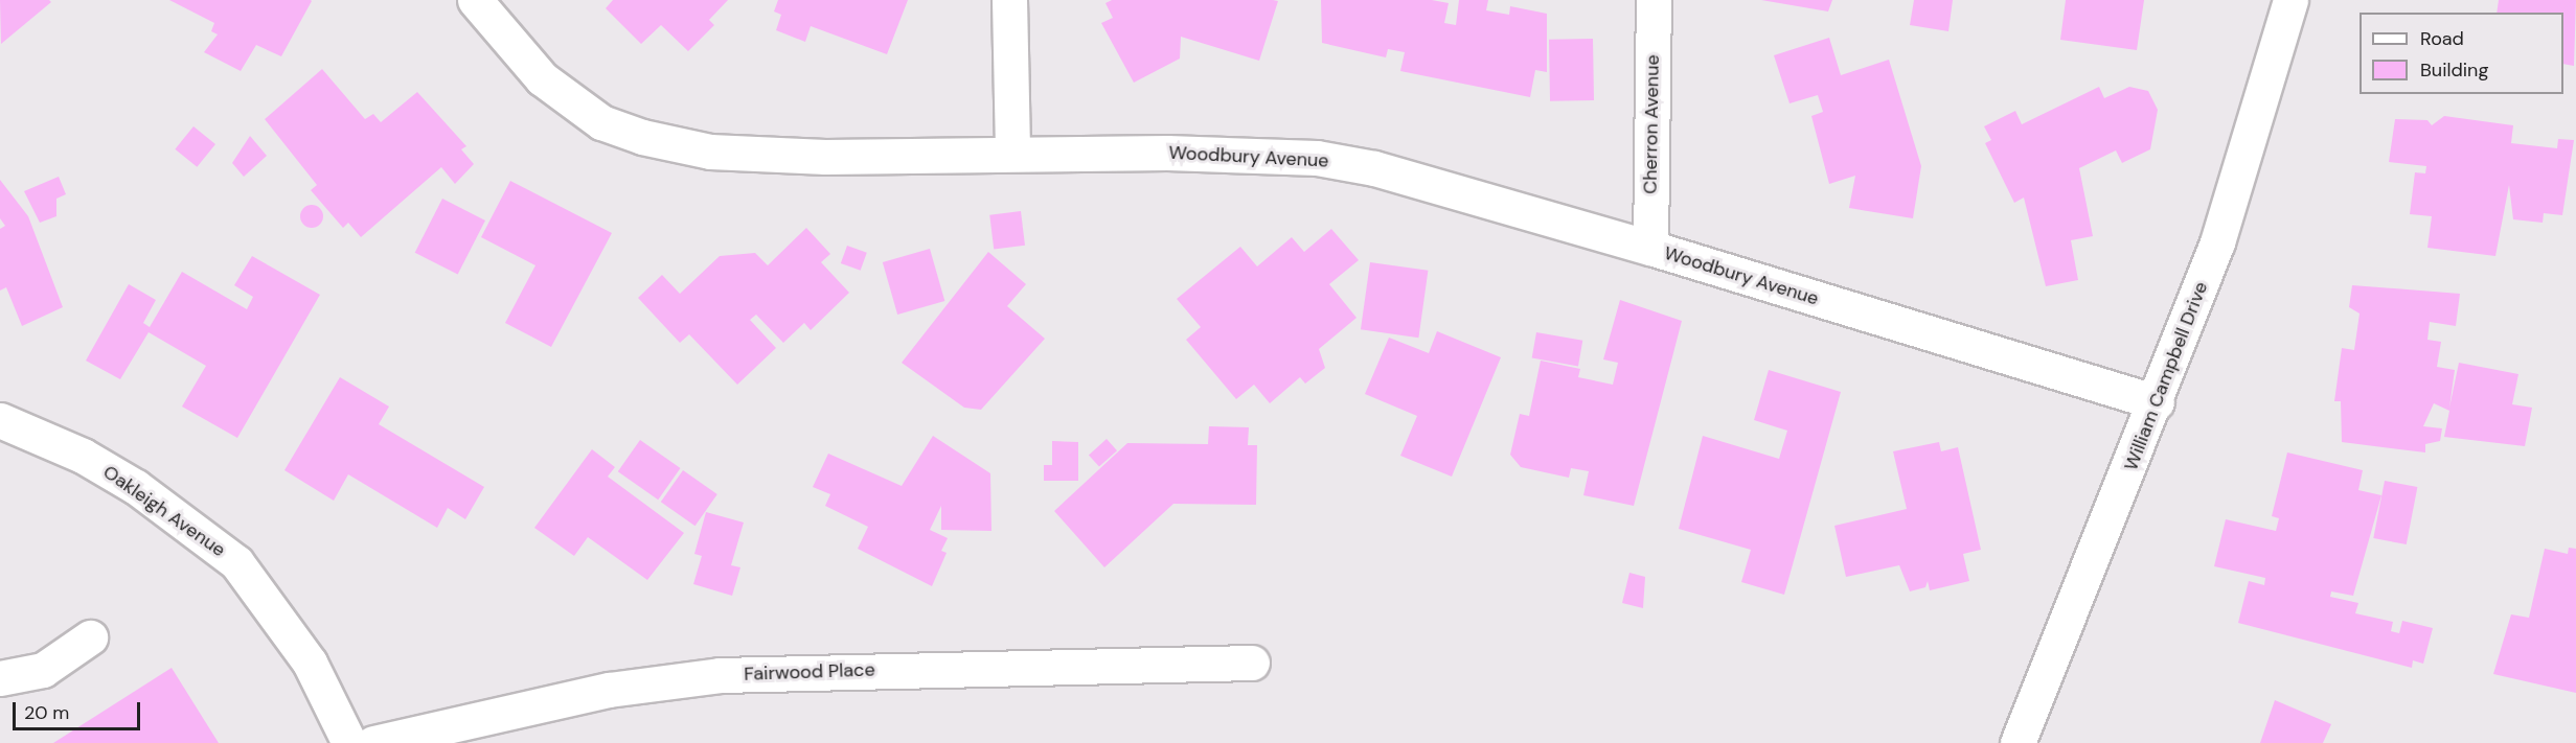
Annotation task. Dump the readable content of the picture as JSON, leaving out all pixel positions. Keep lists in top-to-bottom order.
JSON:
{
  "streets": {
    "street": [
      "Cherron Avenue",
      "Woodbury Avenue",
      "William Campbell Drive",
      "Oakleigh Avenue",
      "Fairwood Place"
    ]
  },
  "crossings": [
    ["Cherron Avenue", "Woodbury Avenue"],
    ["Woodbury Avenue", "William Campbell Drive"]
  ],
  "legend": ["Road", "Building"],
  "scale_bar": "20 m"
}
